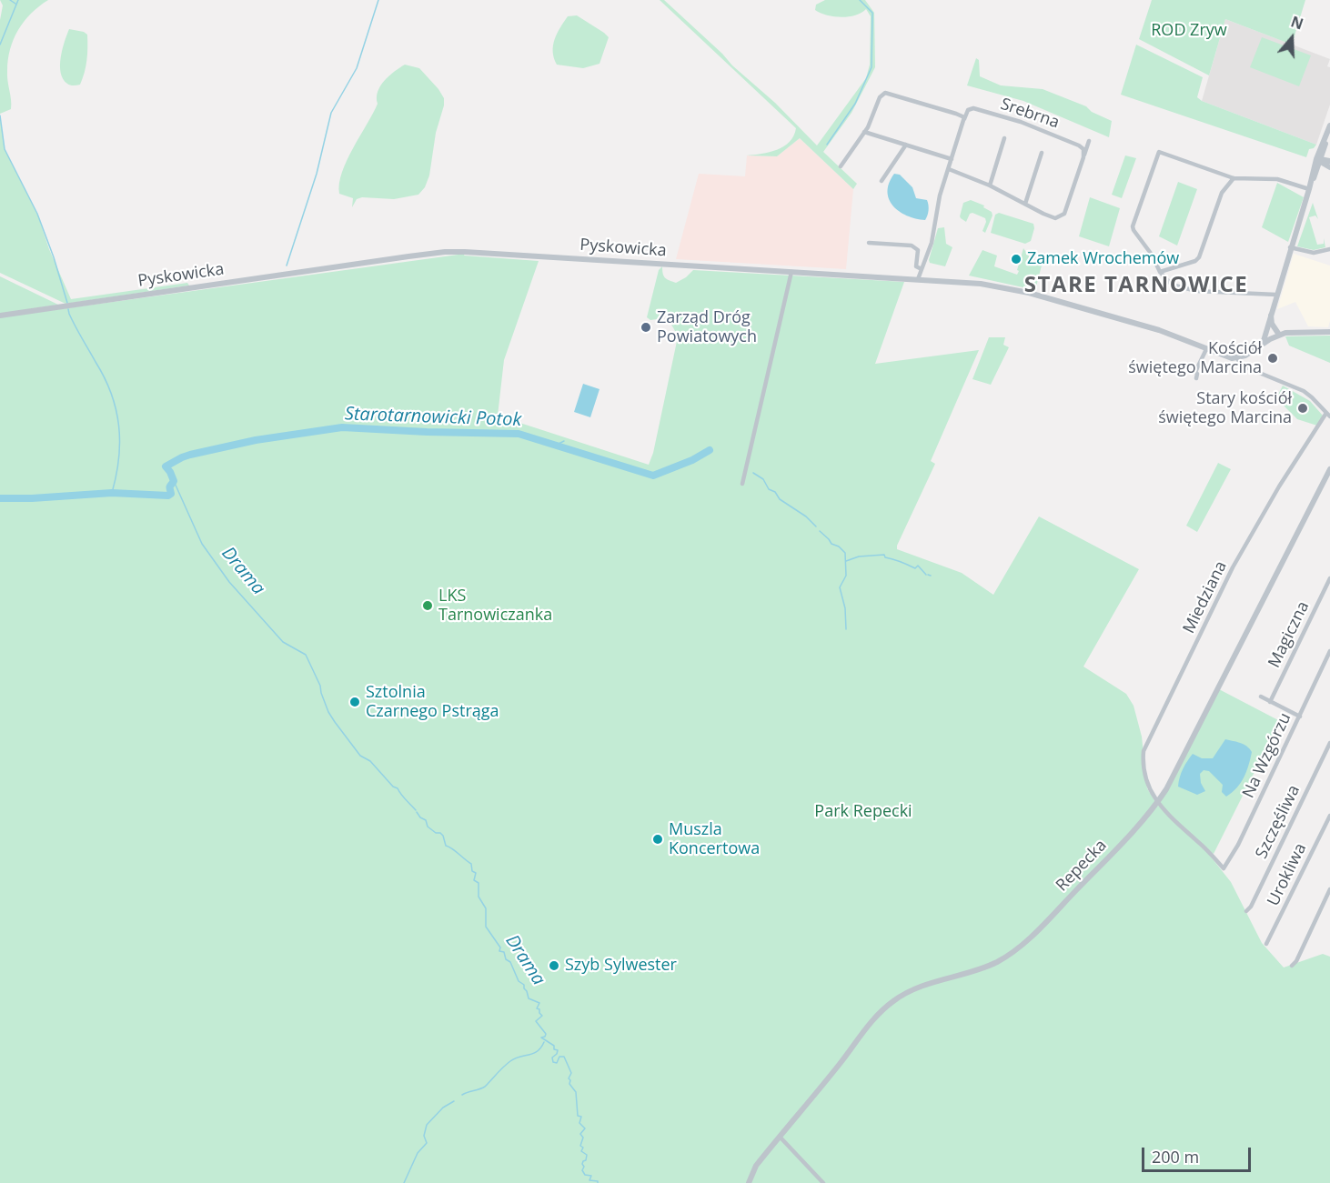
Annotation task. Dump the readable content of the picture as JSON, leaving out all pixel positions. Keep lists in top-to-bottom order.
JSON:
{
  "streets": {
    "street": [
      "Srebrna",
      "Pyskowicka",
      "Miedziana",
      "Magiczna",
      "Na Wzgórzu",
      "Szczęśliwa",
      "Repecka",
      "Urokliwa"
    ]
  },
  "crossings": [
    ["Miedziana", "Na Wzgórzu"],
    ["Miedziana", "Repecka"],
    ["Na Wzgórzu", "Repecka"]
  ],
  "districts": ["STARE TARNOWICE"],
  "water": ["Starotarnowicki Potok", "Drama"],
  "parks": ["ROD Zryw", "Park Repecki"],
  "places": [
    "Zamek Wrochemów",
    "Zarząd Dróg Powiatowych",
    "Kościół świętego Marcina",
    "Stary kościół świętego Marcina",
    "LKS Tarnowiczanka",
    "Sztolnia Czarnego Pstrąga",
    "Muszla Koncertowa",
    "Szyb Sylwester"
  ],
  "scale_bar": "200 m",
  "north": "top"
}
